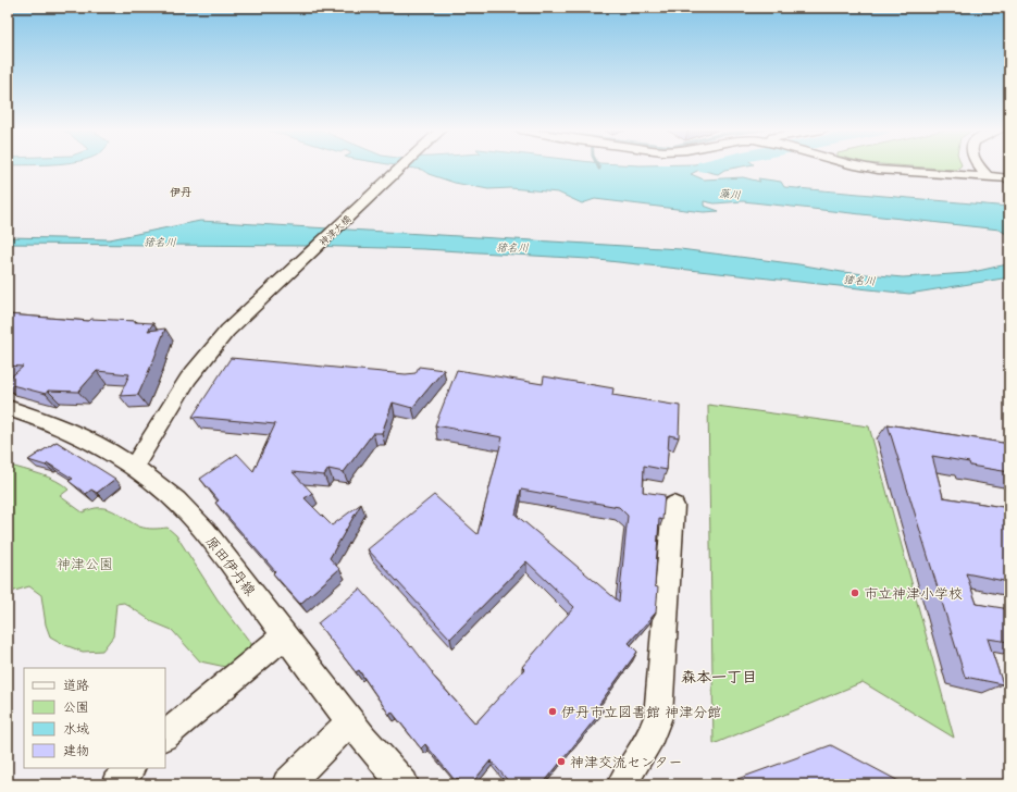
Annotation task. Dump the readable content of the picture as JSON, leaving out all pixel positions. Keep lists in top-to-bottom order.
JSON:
{
  "streets": {
    "street": ["神津大橋", "原田伊丹線"]
  },
  "crossings": [
    ["神津大橋", "原田伊丹線"]
  ],
  "districts": ["伊丹", "森本一丁目"],
  "water": ["藻川", "猪名川"],
  "parks": ["神津公園"],
  "places": ["市立神津小学校", "伊丹市立図書館 神津分館", "神津交流センター"],
  "legend": [
    "道路",
    "公園",
    "水域",
    "建物"
  ]
}
